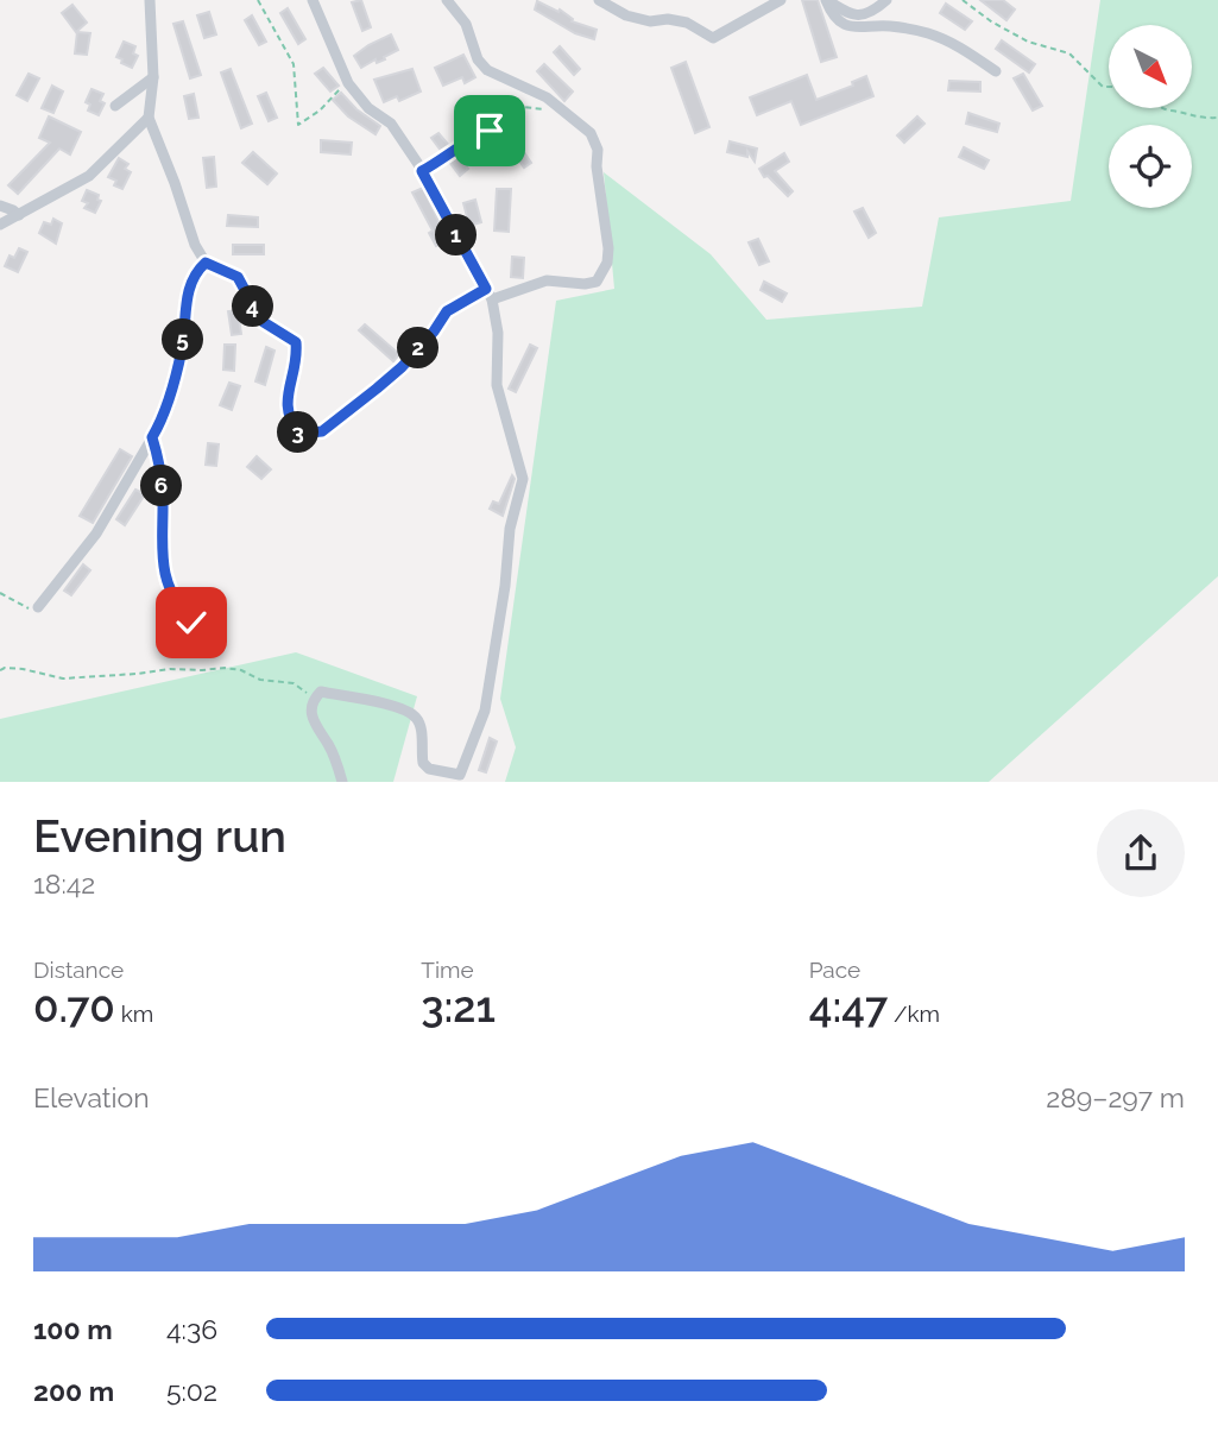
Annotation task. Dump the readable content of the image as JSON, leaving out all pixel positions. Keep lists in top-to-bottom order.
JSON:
{
  "north": "bottom right",
  "page": {
    "pins": [
      "1",
      "4",
      "5",
      "2",
      "3",
      "6"
    ],
    "heading": ["Evening run", "18:42"],
    "stats": [
      ["Distance", "0.70 km"],
      ["Time", "3:21"],
      ["Pace", "4:47 /km"]
    ],
    "chart": ["Elevation", "289–297 m"],
    "list": [
      {
        "name": "100 m",
        "note": "4:36"
      },
      {
        "name": "200 m",
        "note": "5:02"
      }
    ]
  }
}
